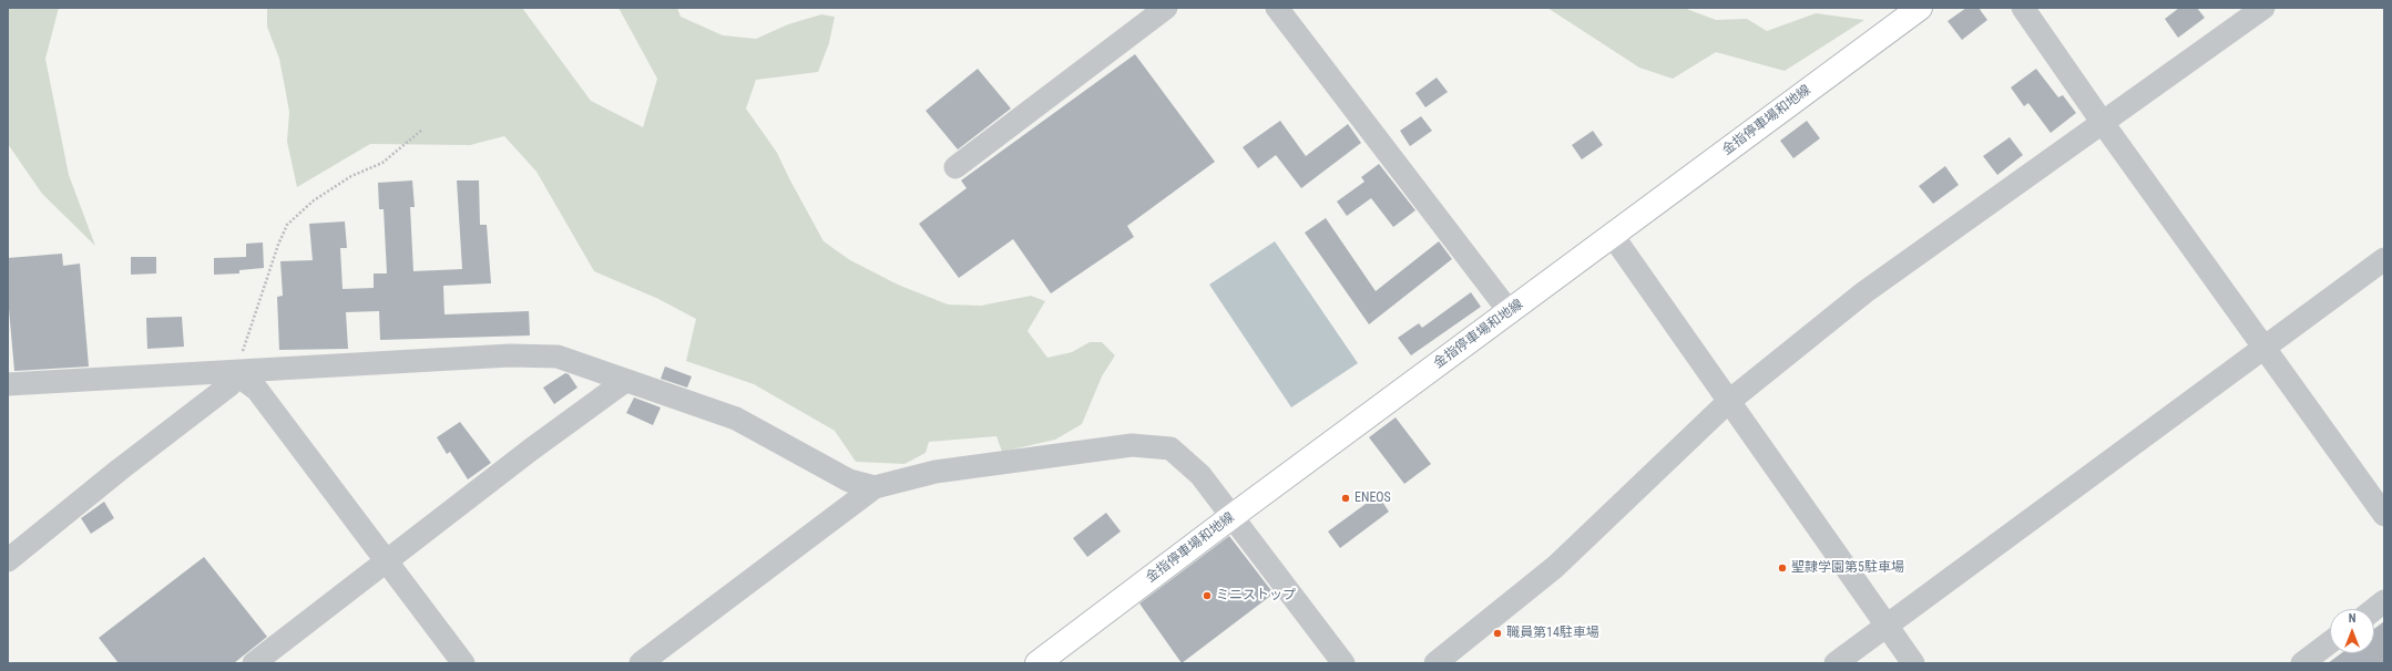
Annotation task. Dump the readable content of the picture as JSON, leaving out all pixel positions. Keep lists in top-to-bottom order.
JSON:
{
  "streets": {
    "main road": ["金指停車場和地線"]
  },
  "places": [
    "ENEOS",
    "聖隷学園第5駐車場",
    "ミニストップ",
    "職員第14駐車場"
  ],
  "north": "top"
}
